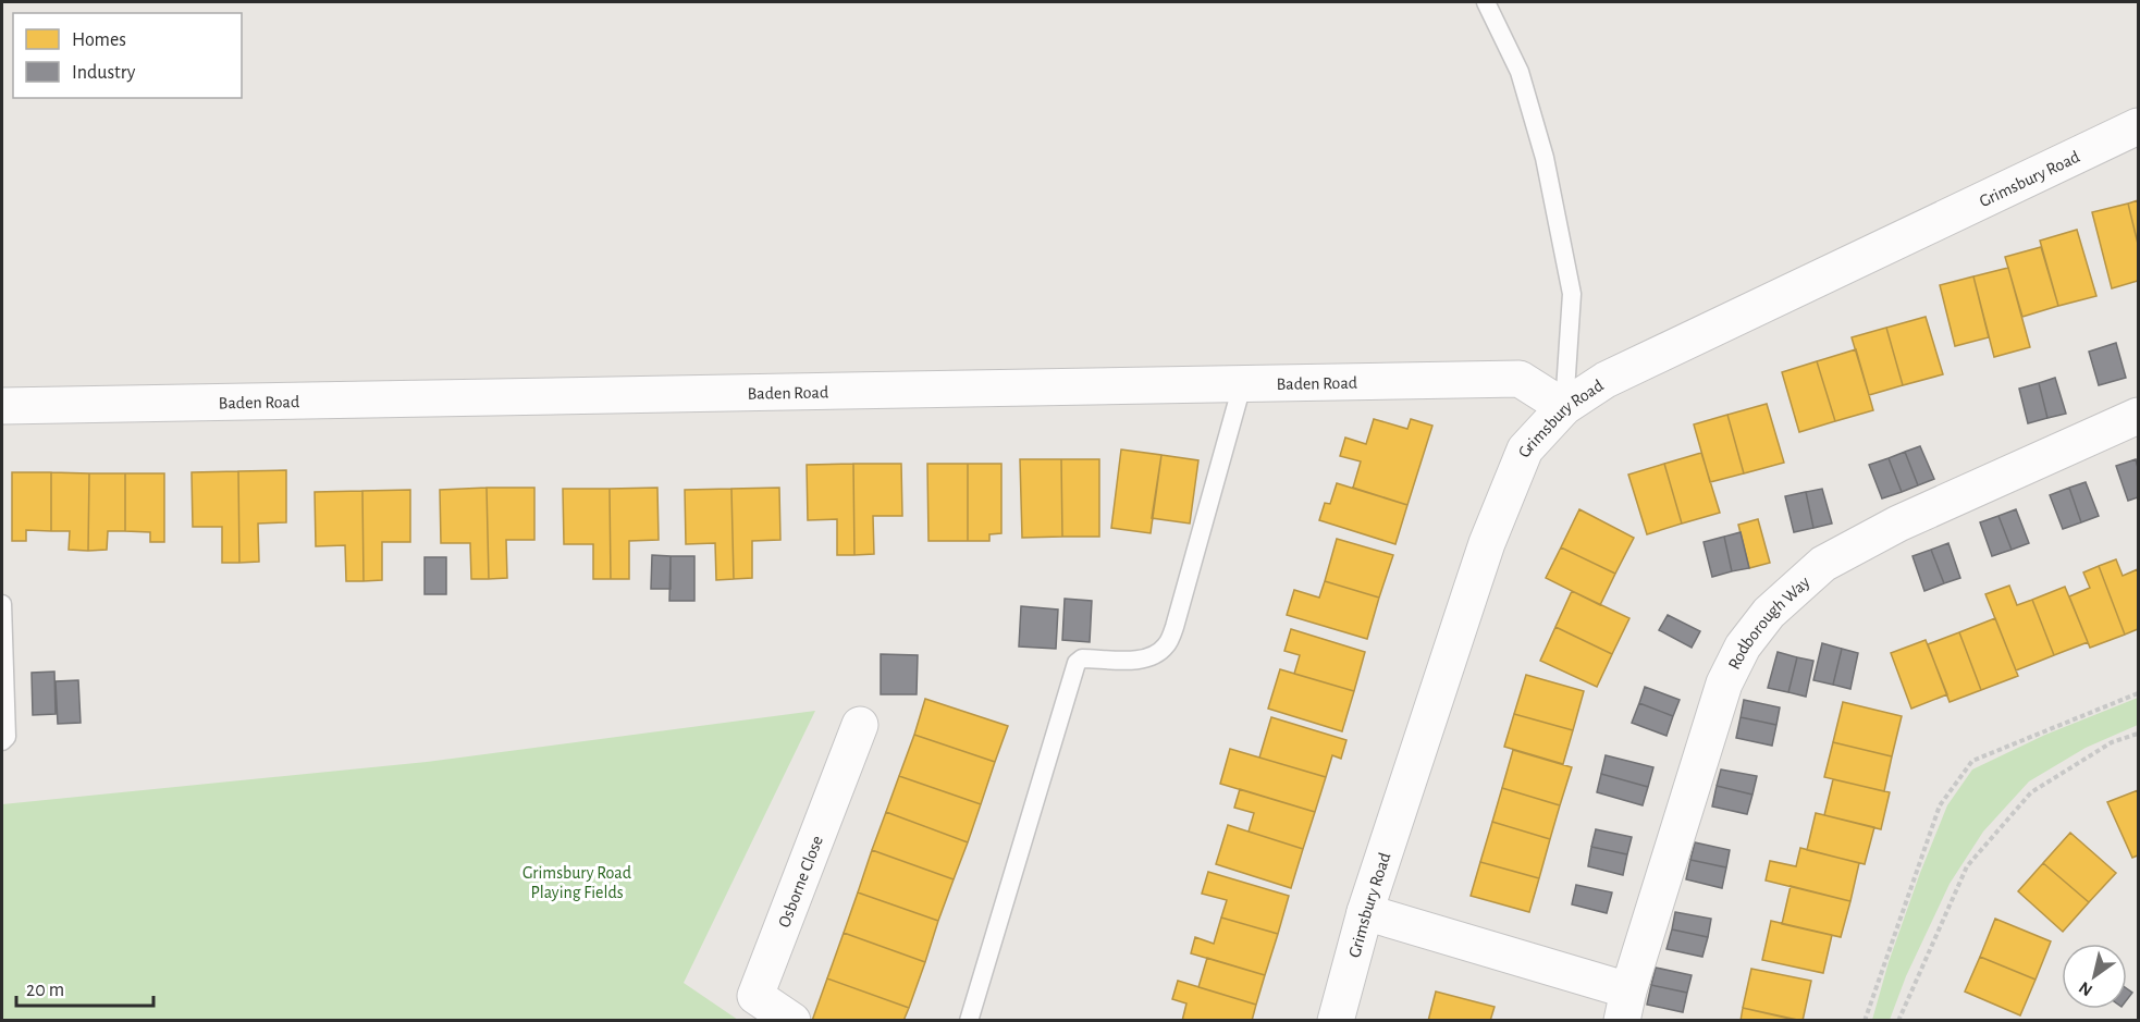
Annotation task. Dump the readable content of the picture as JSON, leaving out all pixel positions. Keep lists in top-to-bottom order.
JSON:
{
  "streets": {
    "street": [
      "Grimsbury Road",
      "Baden Road",
      "Rodborough Way",
      "Osborne Close"
    ]
  },
  "crossings": [
    ["Grimsbury Road", "Baden Road"]
  ],
  "parks": ["Grimsbury Road Playing Fields"],
  "legend": ["Homes", "Industry"],
  "scale_bar": "20 m",
  "north": "bottom left"
}
